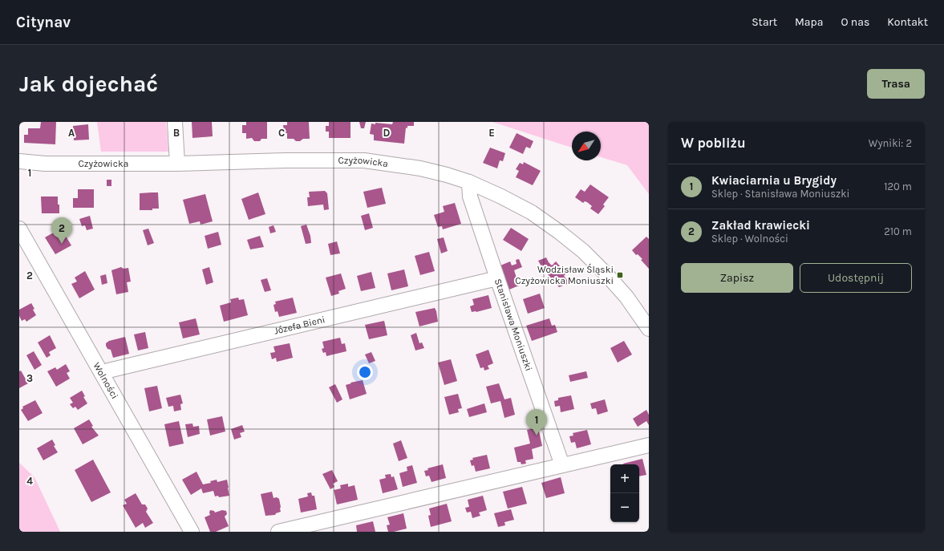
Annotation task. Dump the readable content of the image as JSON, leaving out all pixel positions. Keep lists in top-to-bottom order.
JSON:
{
  "streets": {
    "street": [
      "Czyżowicka",
      "Stanisława Moniuszki",
      "Józefa Bieni",
      "Wolności"
    ]
  },
  "crossings": [
    ["Czyżowicka", "Stanisława Moniuszki"],
    ["Stanisława Moniuszki", "Józefa Bieni"],
    ["Józefa Bieni", "Wolności"]
  ],
  "places": {
    "transit": ["Wodzisław Śląski Czyżowicka Moniuszki"]
  },
  "north": "bottom left",
  "page": {
    "header": "Citynav",
    "nav": [
      "Start",
      "Mapa",
      "O nas",
      "Kontakt"
    ],
    "buttons": [
      "Trasa",
      ["Zapisz", "Udostępnij"]
    ],
    "title": "Jak dojechać",
    "heading": ["W pobliżu", "Wyniki: 2"],
    "list": [
      {
        "mark": "1",
        "name": "Kwiaciarnia u Brygidy",
        "note": "Sklep · Stanisława Moniuszki",
        "value": "120 m"
      },
      {
        "mark": "2",
        "name": "Zakład krawiecki",
        "note": "Sklep · Wolności",
        "value": "210 m"
      }
    ],
    "pins": ["2", "1"],
    "map_buttons": ["+", "−"]
  },
  "grid": {
    "columns": [
      "A",
      "B",
      "C",
      "D",
      "E"
    ],
    "rows": [
      "1",
      "2",
      "3",
      "4"
    ]
  }
}
